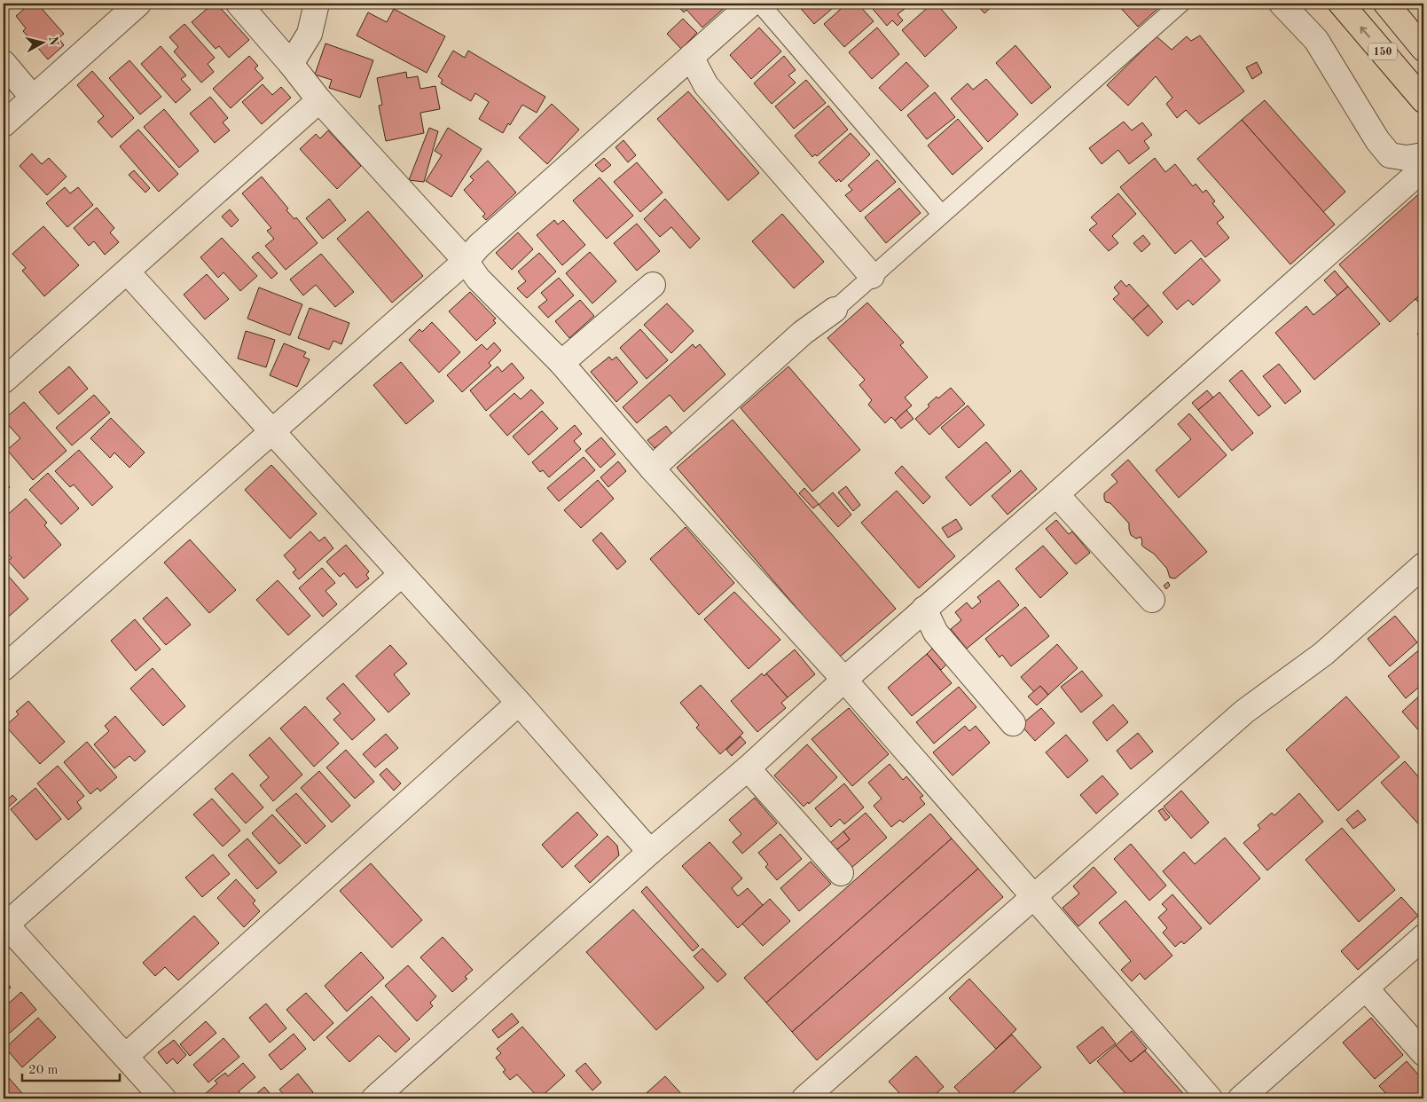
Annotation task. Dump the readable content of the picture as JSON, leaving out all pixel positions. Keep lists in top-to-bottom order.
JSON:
{
  "streets": {
    "highway": ["150"]
  },
  "scale_bar": "20 m",
  "north": "right"
}
